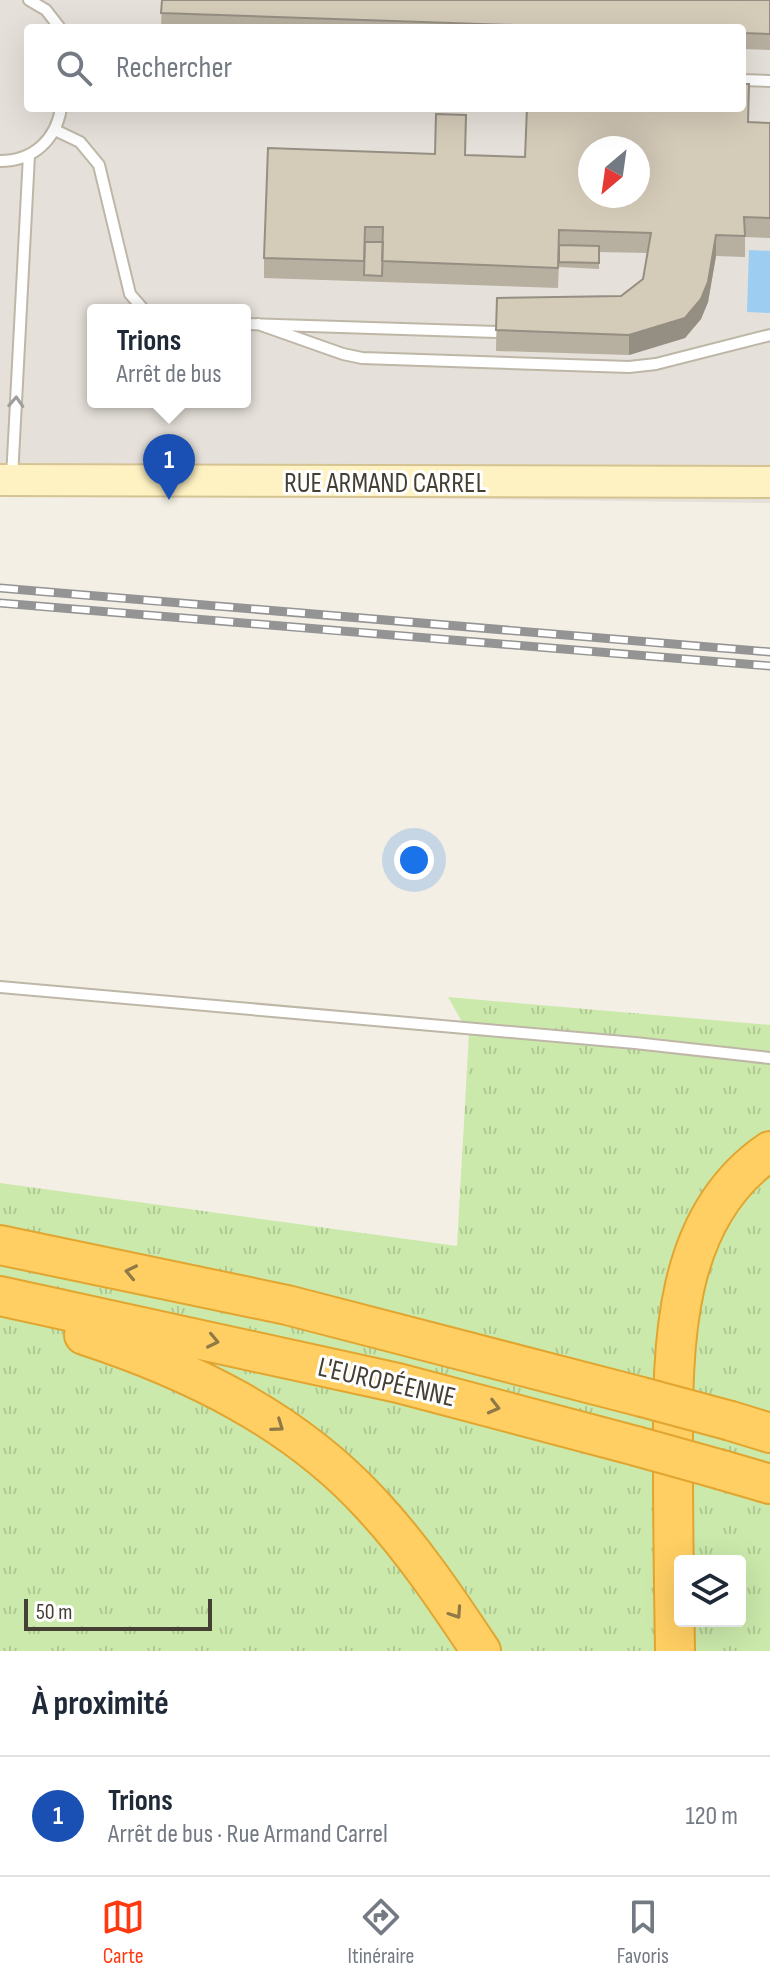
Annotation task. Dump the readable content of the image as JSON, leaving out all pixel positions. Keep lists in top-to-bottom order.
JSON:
{
  "streets": {
    "highway": ["L'EUROPÉENNE"],
    "street": ["RUE ARMAND CARREL"]
  },
  "scale_bar": "50 m",
  "north": "bottom left",
  "page": {
    "search": "Rechercher",
    "popup": ["Trions", "Arrêt de bus"],
    "pins": "1",
    "scale": "50 m",
    "heading": "À proximité",
    "list": [
      {
        "mark": "1",
        "name": "Trions",
        "note": "Arrêt de bus · Rue Armand Carrel",
        "value": "120 m"
      }
    ],
    "nav": ["Carte", "Itinéraire", "Favoris"]
  }
}
